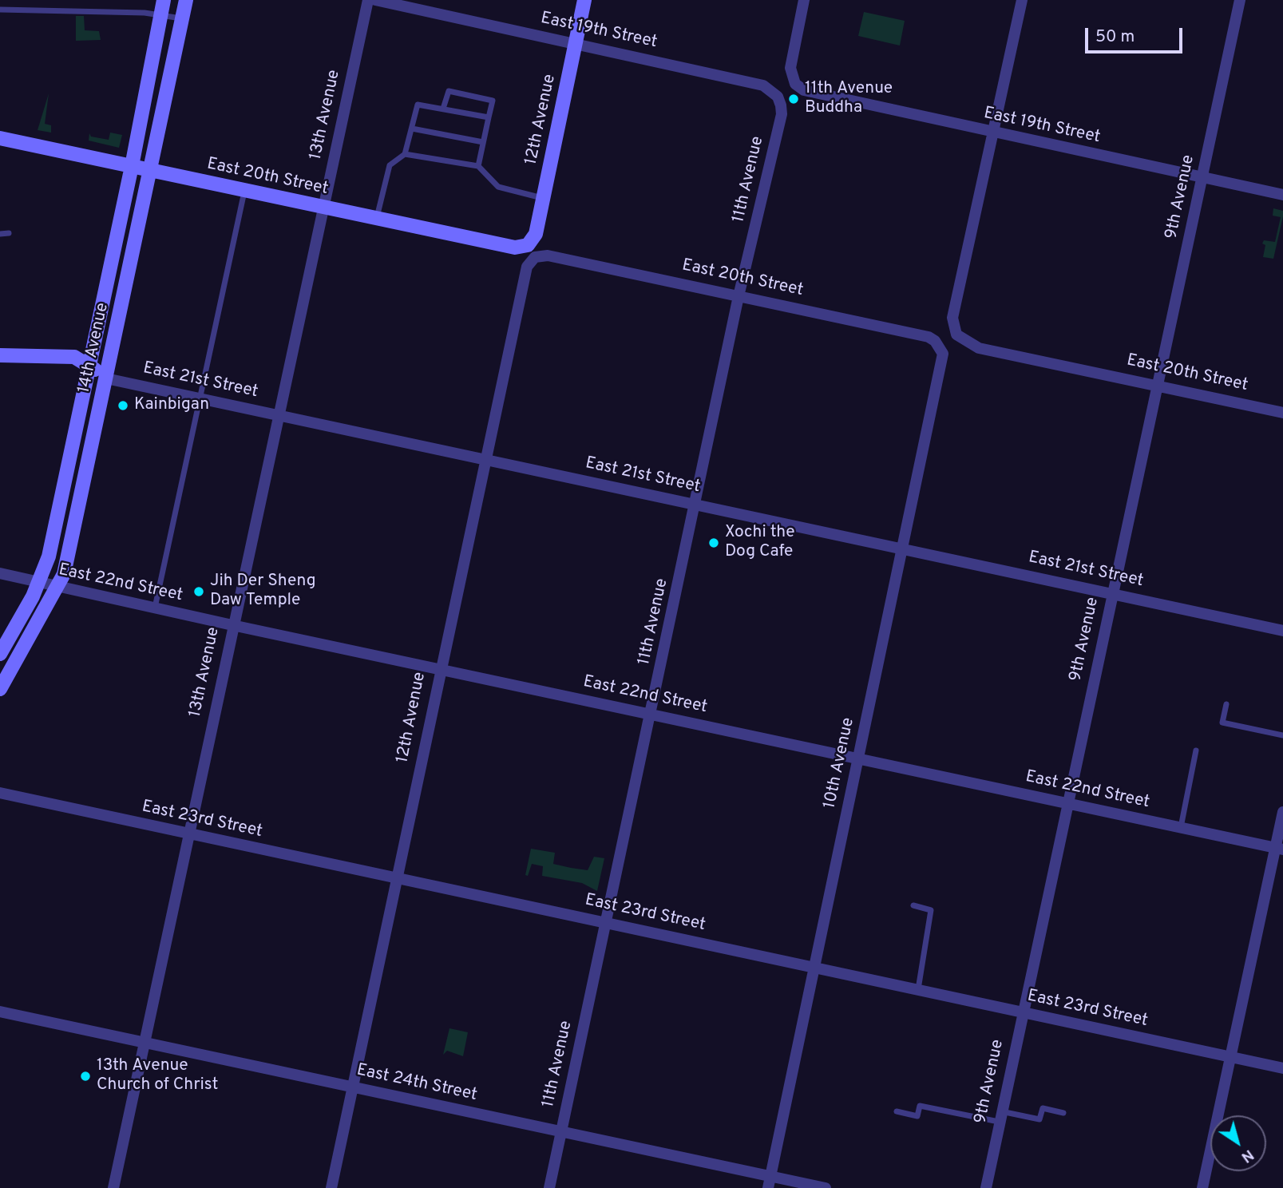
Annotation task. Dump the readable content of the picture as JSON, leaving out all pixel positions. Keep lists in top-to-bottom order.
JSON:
{
  "streets": {
    "main road": [
      "12th Avenue",
      "East 20th Street",
      "14th Avenue",
      "East 21st Street"
    ],
    "street": [
      "East 19th Street",
      "13th Avenue",
      "11th Avenue",
      "9th Avenue",
      "East 22nd Street",
      "10th Avenue",
      "East 23rd Street",
      "East 24th Street"
    ]
  },
  "crossings": [
    ["East 19th Street", "12th Avenue"],
    ["East 19th Street", "East 20th Street"],
    ["East 19th Street", "11th Avenue"],
    ["East 19th Street", "9th Avenue"],
    ["13th Avenue", "East 20th Street"],
    ["13th Avenue", "East 21st Street"],
    ["13th Avenue", "East 22nd Street"],
    ["13th Avenue", "East 23rd Street"],
    ["13th Avenue", "East 24th Street"],
    ["12th Avenue", "East 20th Street"],
    ["12th Avenue", "East 21st Street"],
    ["12th Avenue", "East 22nd Street"],
    ["12th Avenue", "East 23rd Street"],
    ["12th Avenue", "East 24th Street"],
    ["East 20th Street", "11th Avenue"],
    ["East 20th Street", "9th Avenue"],
    ["East 20th Street", "14th Avenue"],
    ["East 20th Street", "10th Avenue"],
    ["11th Avenue", "East 21st Street"],
    ["11th Avenue", "East 22nd Street"],
    ["11th Avenue", "East 23rd Street"],
    ["11th Avenue", "East 24th Street"],
    ["9th Avenue", "East 21st Street"],
    ["9th Avenue", "East 22nd Street"],
    ["9th Avenue", "East 23rd Street"],
    ["14th Avenue", "East 21st Street"],
    ["14th Avenue", "East 22nd Street"],
    ["East 21st Street", "10th Avenue"],
    ["East 22nd Street", "10th Avenue"],
    ["10th Avenue", "East 23rd Street"],
    ["10th Avenue", "East 24th Street"]
  ],
  "places": [
    "11th Avenue Buddha",
    "Kainbigan",
    "Xochi the Dog Cafe",
    "Jih Der Sheng Daw Temple",
    "13th Avenue Church of Christ"
  ],
  "scale_bar": "50 m",
  "north": "bottom right"
}
